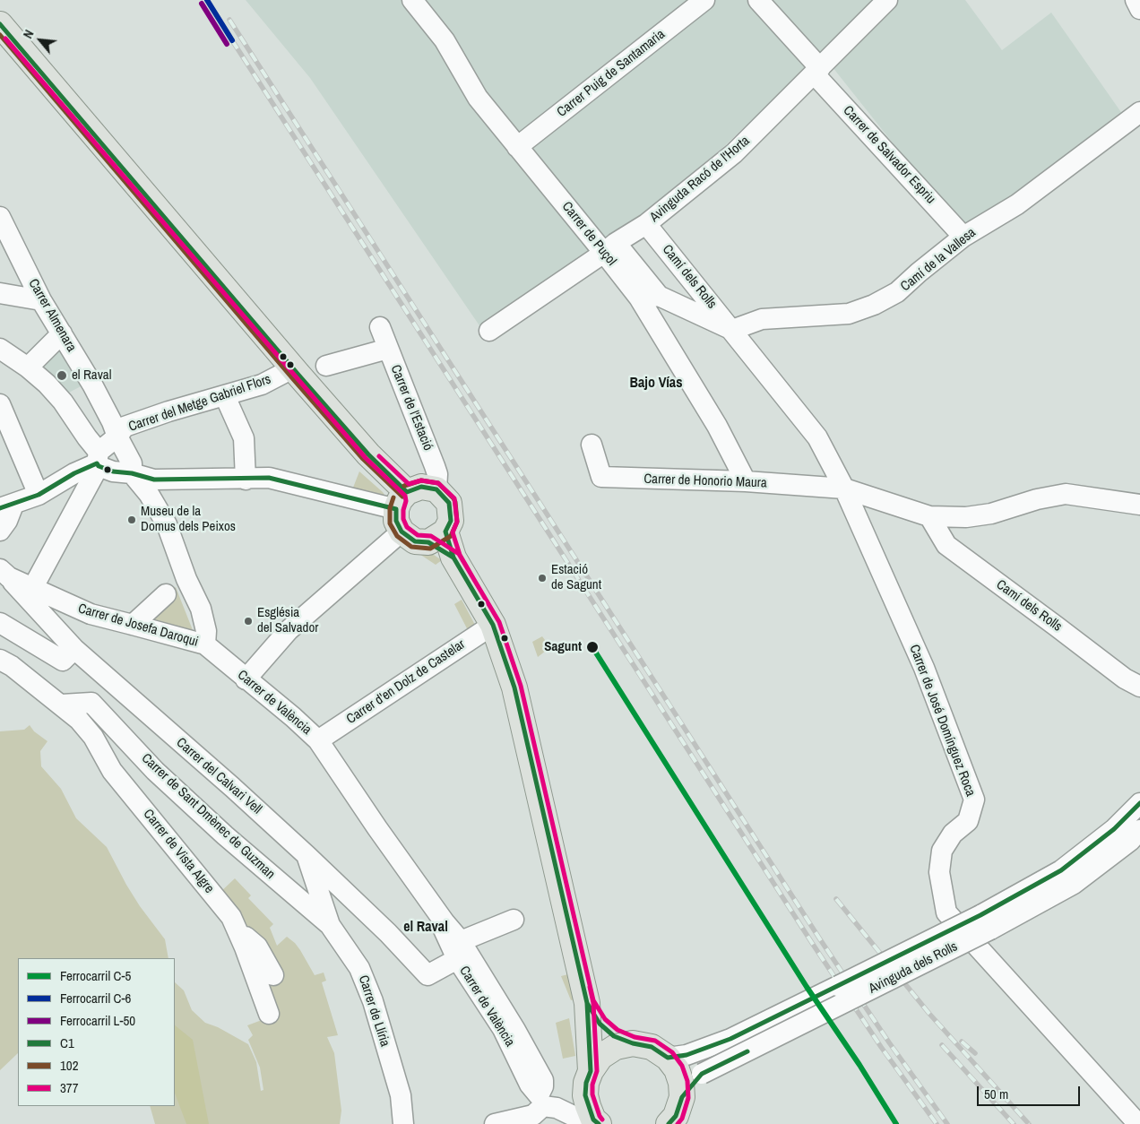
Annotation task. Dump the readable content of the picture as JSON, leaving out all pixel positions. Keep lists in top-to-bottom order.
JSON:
{
  "streets": {
    "street": [
      "Carrer Puig de Santamaria",
      "Carrer de Salvador Espriu",
      "Avinguda Racó de l'Horta",
      "Carrer de Puçol",
      "Camí de la Vallesa",
      "Camí dels Rolls",
      "Carrer Almenara",
      "Carrer del Metge Gabriel Flors",
      "Carrer de l'Estació",
      "Carrer de Honorio Maura",
      "Carrer de Josefa Daroqui",
      "Carrer d'en Dolz de Castelar",
      "Carrer de València",
      "Carrer de José Domínguez Roca",
      "Carrer del Calvari Vell",
      "Carrer de Sant Dmènec de Guzman",
      "Carrer de Vista Algre",
      "Avinguda dels Rolls",
      "Carrer de Llíria"
    ]
  },
  "crossings": [
    ["Carrer Puig de Santamaria", "Carrer de Puçol"],
    ["Carrer de Salvador Espriu", "Avinguda Racó de l'Horta"],
    ["Carrer de Salvador Espriu", "Camí de la Vallesa"],
    ["Avinguda Racó de l'Horta", "Carrer de Puçol"],
    ["Avinguda Racó de l'Horta", "Camí dels Rolls"],
    ["Carrer de Puçol", "Camí dels Rolls"],
    ["Carrer de Puçol", "Carrer de Honorio Maura"],
    ["Camí de la Vallesa", "Camí dels Rolls"],
    ["Camí dels Rolls", "Carrer de Honorio Maura"],
    ["Camí dels Rolls", "Carrer de José Domínguez Roca"],
    ["Carrer Almenara", "Carrer del Metge Gabriel Flors"],
    ["Carrer de Honorio Maura", "Carrer de José Domínguez Roca"],
    ["Carrer de Josefa Daroqui", "Carrer de València"],
    ["Carrer de Josefa Daroqui", "Carrer del Calvari Vell"],
    ["Carrer d'en Dolz de Castelar", "Carrer de València"],
    ["Carrer de València", "Carrer del Calvari Vell"],
    ["Carrer del Calvari Vell", "Carrer de Llíria"],
    ["Carrer de Sant Dmènec de Guzman", "Carrer de Vista Algre"],
    ["Carrer de Sant Dmènec de Guzman", "Carrer de Llíria"]
  ],
  "districts": ["Bajo Vías", "el Raval"],
  "places": [
    "el Raval",
    "Museu de la Domus dels Peixos",
    "Estació de Sagunt",
    "Església del Salvador",
    "Sagunt"
  ],
  "lines": [
    "rail line C-6",
    "rail line L-50",
    "transit line C1",
    "transit line 102",
    "transit line 377",
    "rail line C-5"
  ],
  "legend": [
    "Ferrocarril C-5",
    "Ferrocarril C-6",
    "Ferrocarril L-50",
    "C1",
    "102",
    "377"
  ],
  "scale_bar": "50 m",
  "north": "top left"
}
